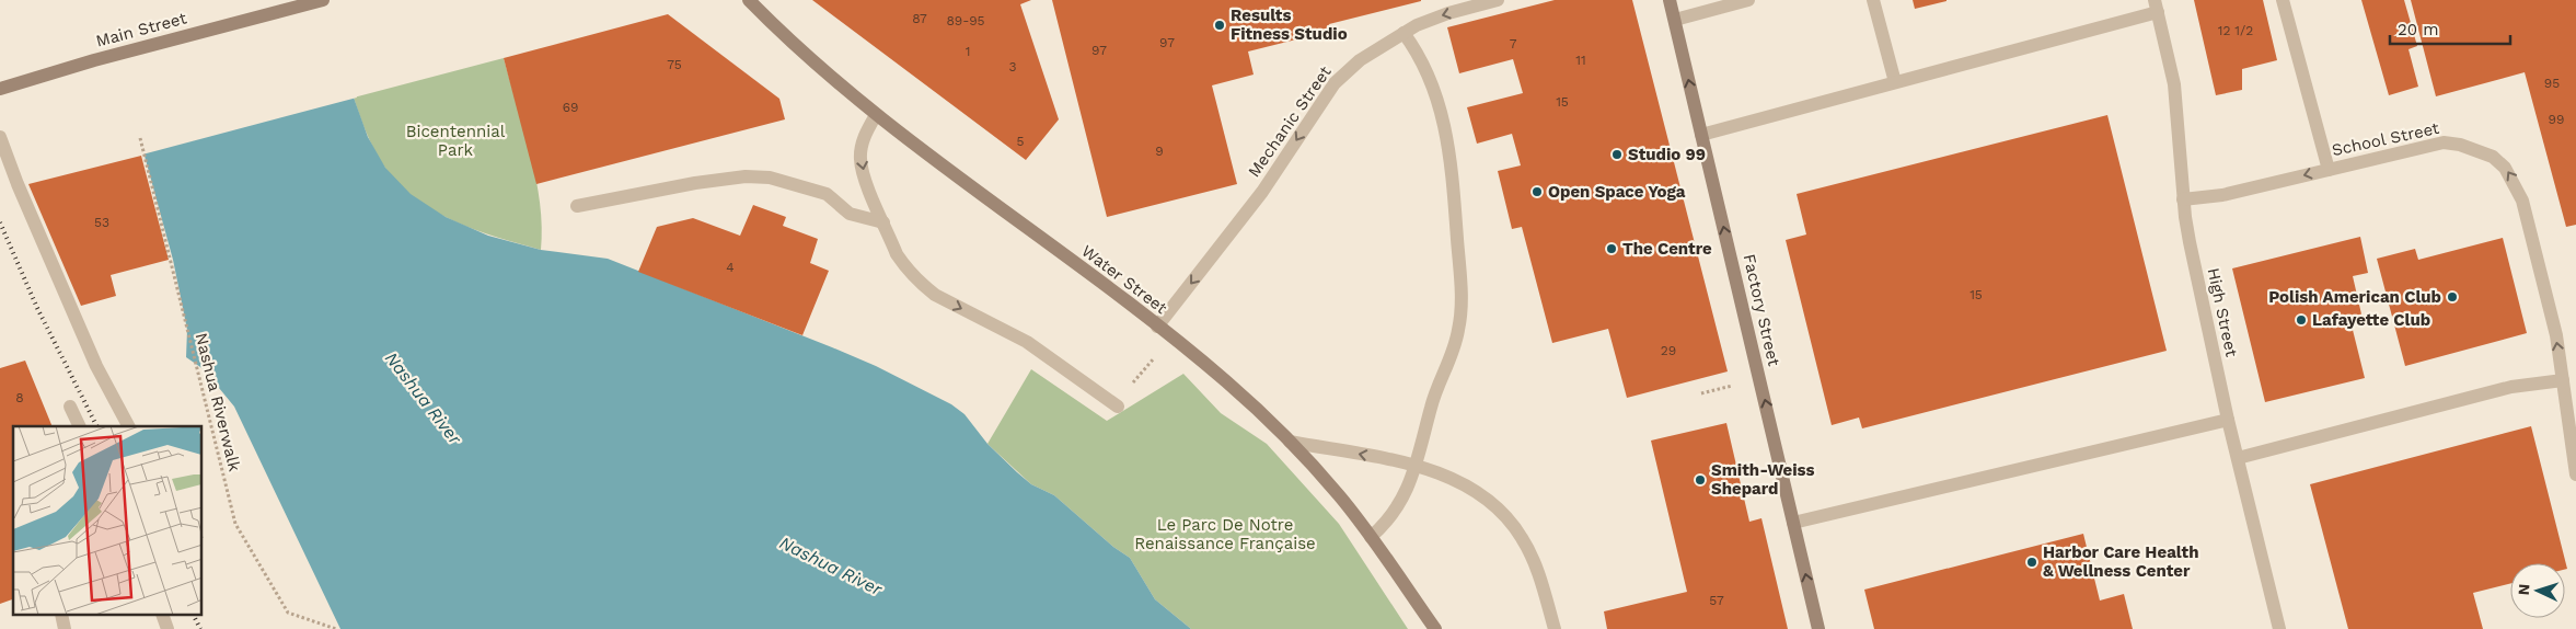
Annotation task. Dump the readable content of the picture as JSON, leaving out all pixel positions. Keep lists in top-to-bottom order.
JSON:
{
  "streets": {
    "main road": ["Main Street", "Water Street", "Factory Street"],
    "street": ["Mechanic Street", "School Street", "High Street"],
    "path": ["Nashua Riverwalk"]
  },
  "crossings": [
    ["Mechanic Street", "Water Street"],
    ["School Street", "High Street"]
  ],
  "one_way": ["Mechanic Street", "Factory Street"],
  "water": ["Nashua River"],
  "parks": ["Bicentennial Park", "Le Parc De Notre Renaissance Française"],
  "places": [
    "Results Fitness Studio",
    "Studio 99",
    "Open Space Yoga",
    "The Centre",
    "Polish American Club",
    "Lafayette Club",
    "Smith-Weiss Shepard",
    "Harbor Care Health & Wellness Center"
  ],
  "house_numbers": [
    "87",
    "89-95",
    "12 1/2",
    "97",
    "7",
    "97",
    "1",
    "11",
    "75",
    "3",
    "95",
    "15",
    "69",
    "99",
    "5",
    "9",
    "53",
    "4",
    "15",
    "29",
    "8",
    "57"
  ],
  "scale_bar": "20 m",
  "north": "left"
}
